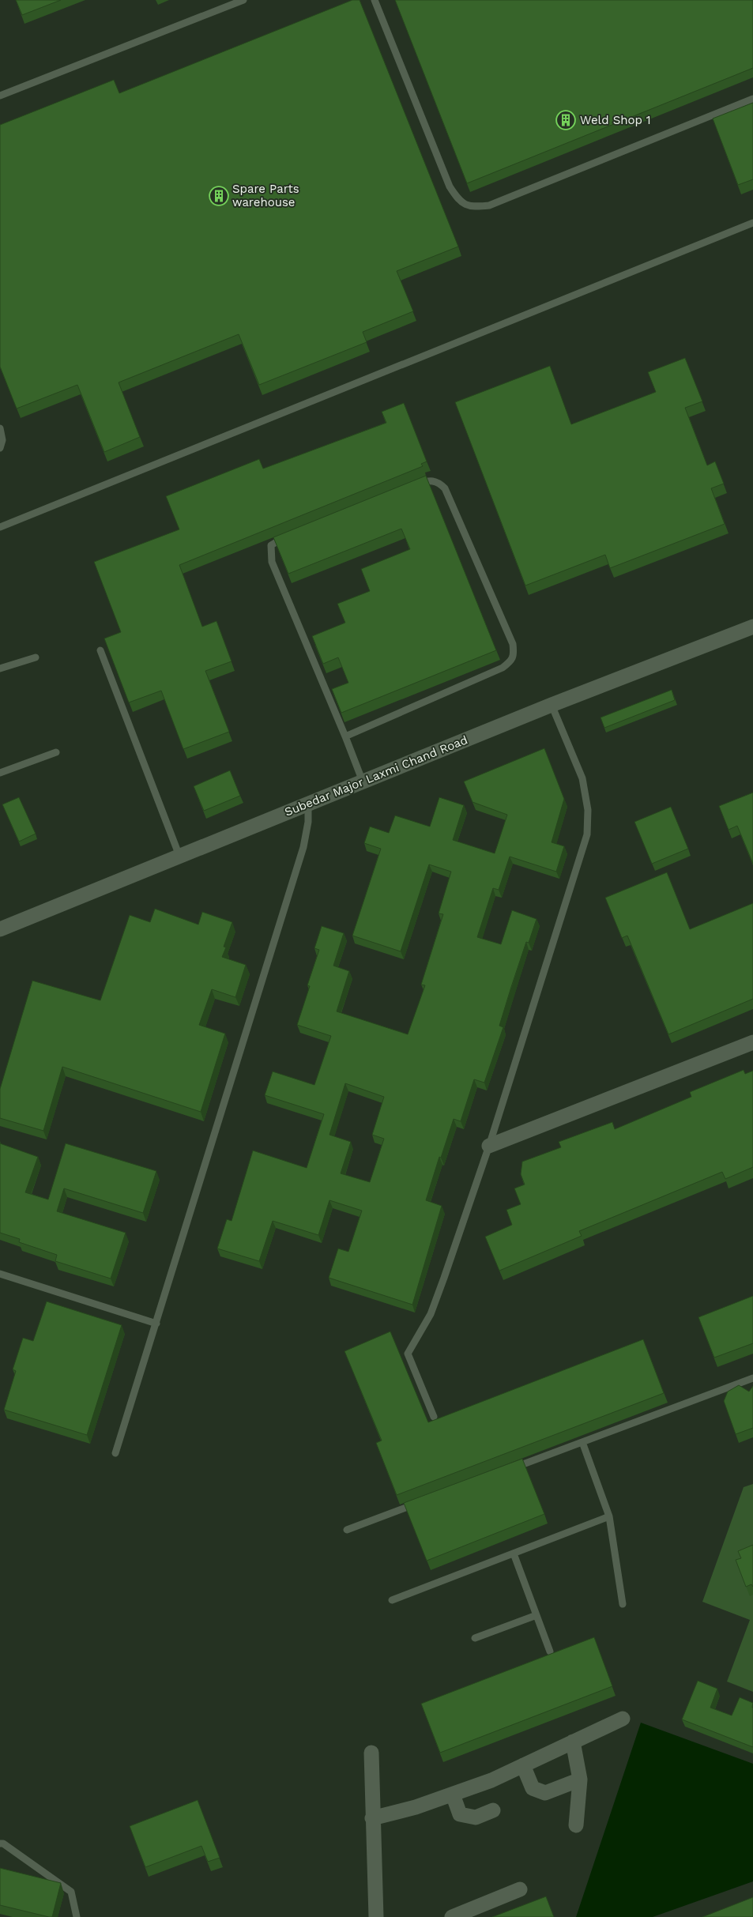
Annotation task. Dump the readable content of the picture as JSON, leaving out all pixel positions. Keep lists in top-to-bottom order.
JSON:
{
  "streets": {
    "street": ["Subedar Major Laxmi Chand Road"]
  },
  "places": {
    "building": ["Weld Shop 1", "Spare Parts warehouse"]
  }
}
